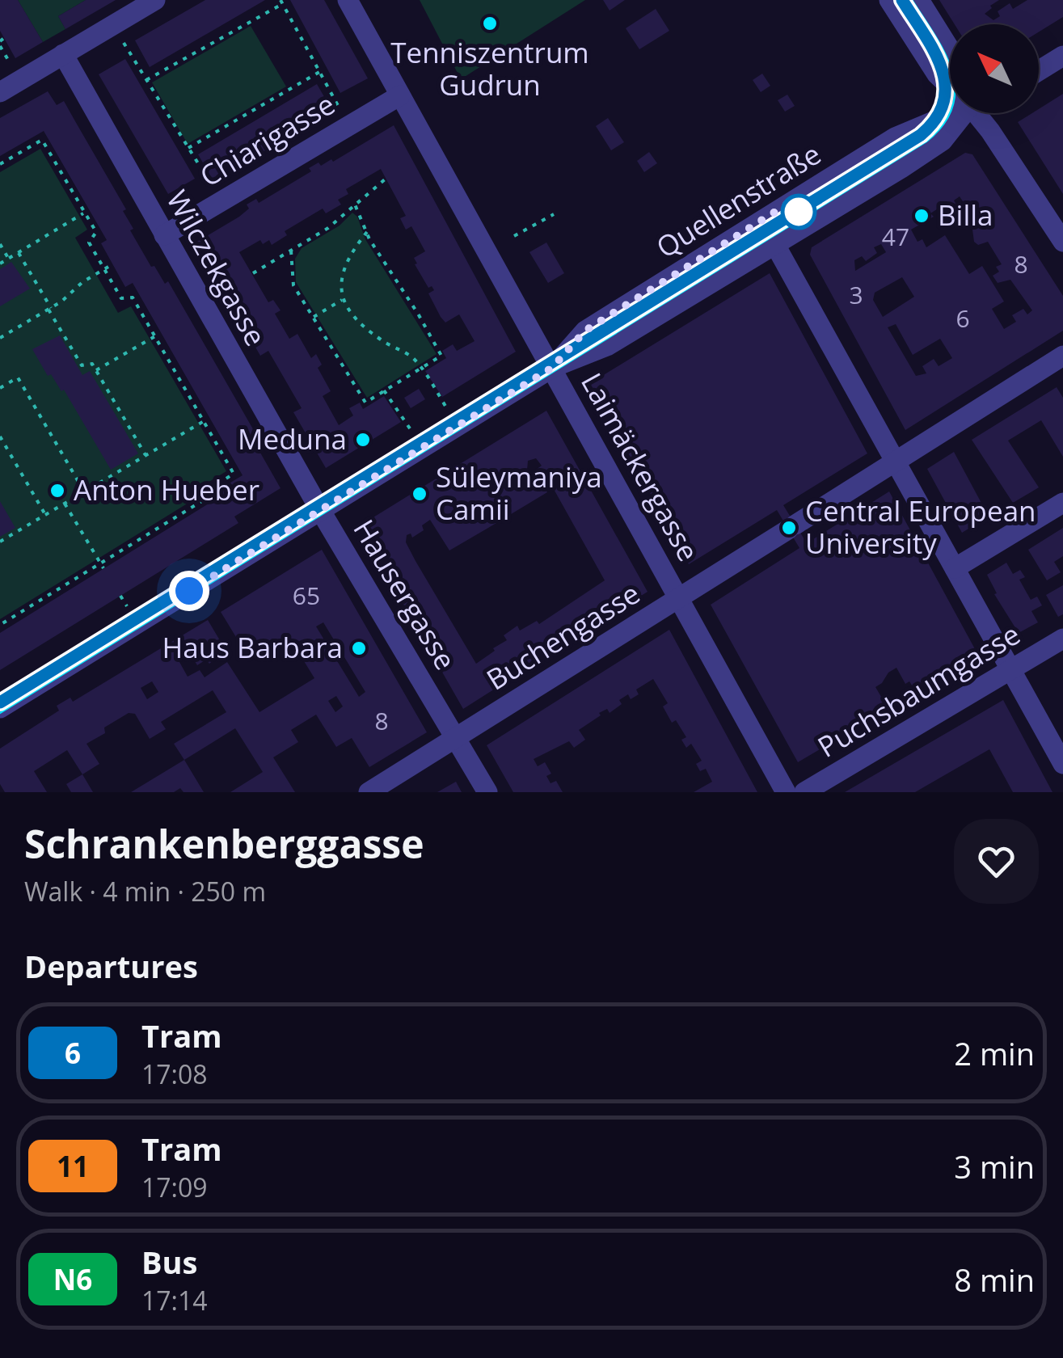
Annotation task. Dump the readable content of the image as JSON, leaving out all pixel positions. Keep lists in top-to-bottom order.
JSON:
{
  "streets": {
    "street": [
      "Chiarigasse",
      "Quellenstraße",
      "Wilczekgasse",
      "Laimäckergasse",
      "Hausergasse",
      "Buchengasse",
      "Puchsbaumgasse"
    ]
  },
  "crossings": [
    ["Chiarigasse", "Wilczekgasse"],
    ["Chiarigasse", "Laimäckergasse"],
    ["Quellenstraße", "Wilczekgasse"],
    ["Quellenstraße", "Laimäckergasse"],
    ["Quellenstraße", "Hausergasse"],
    ["Wilczekgasse", "Hausergasse"],
    ["Laimäckergasse", "Buchengasse"],
    ["Hausergasse", "Buchengasse"]
  ],
  "places": [
    "Tenniszentrum Gudrun",
    "Billa",
    "Meduna",
    "Anton Hueber",
    "Süleymaniya Camii",
    "Central European University",
    "Haus Barbara"
  ],
  "lines": ["tram line 6"],
  "house_numbers": [
    "47",
    "8",
    "3",
    "6",
    "65",
    "8"
  ],
  "north": "top left",
  "page": {
    "heading": [
      ["Schrankenberggasse", "Walk · 4 min · 250 m"],
      "Departures"
    ],
    "list": [
      {
        "mark": "6",
        "name": "Tram",
        "note": "17:08",
        "value": "2 min"
      },
      {
        "mark": "11",
        "name": "Tram",
        "note": "17:09",
        "value": "3 min"
      },
      {
        "mark": "N6",
        "name": "Bus",
        "note": "17:14",
        "value": "8 min"
      }
    ]
  }
}
